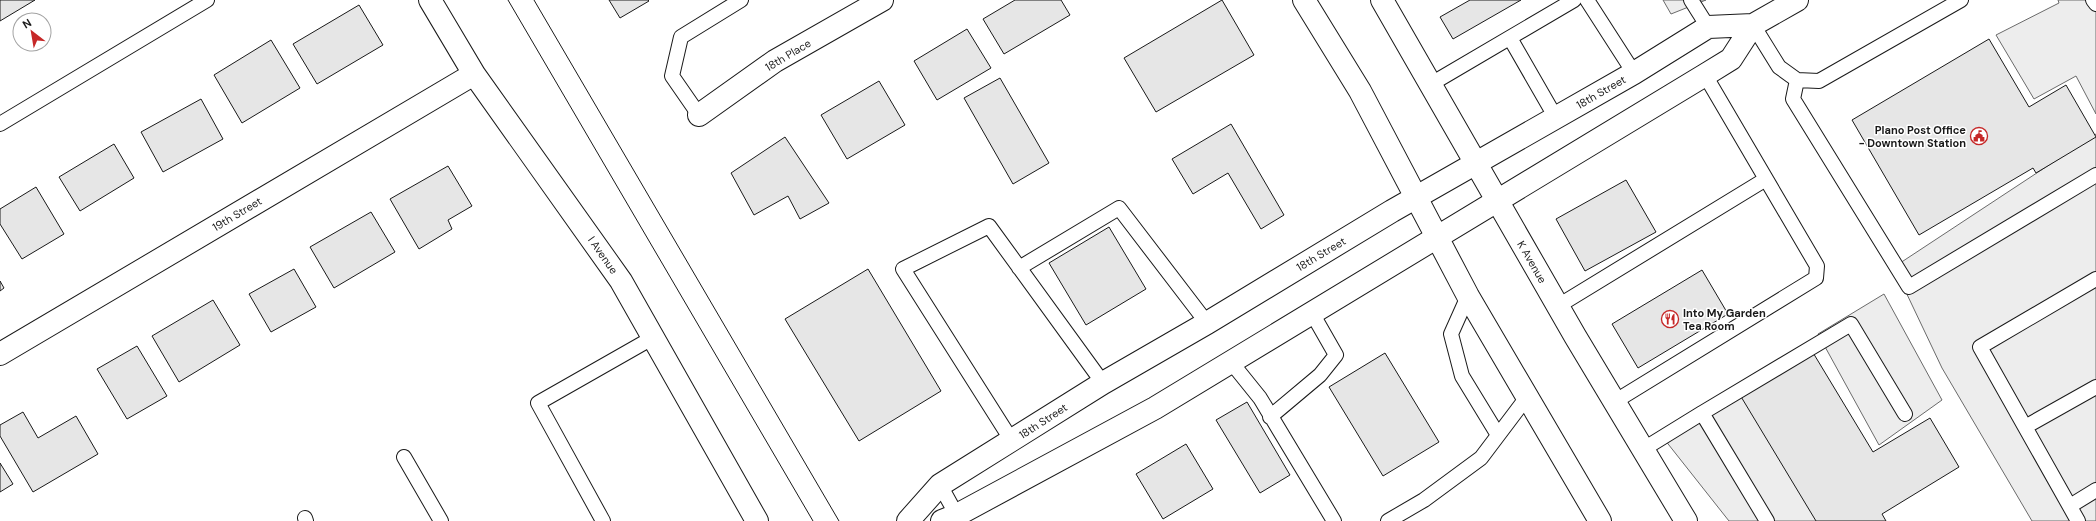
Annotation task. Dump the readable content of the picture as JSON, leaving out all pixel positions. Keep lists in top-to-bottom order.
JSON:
{
  "streets": {
    "street": [
      "18th Place",
      "18th Street",
      "19th Street",
      "I Avenue",
      "K Avenue"
    ]
  },
  "crossings": [
    ["18th Street", "K Avenue"],
    ["19th Street", "I Avenue"]
  ],
  "places": {
    "public building": ["Plano Post Office - Downtown Station"],
    "restaurant": ["Into My Garden Tea Room"]
  },
  "north": "top left"
}
